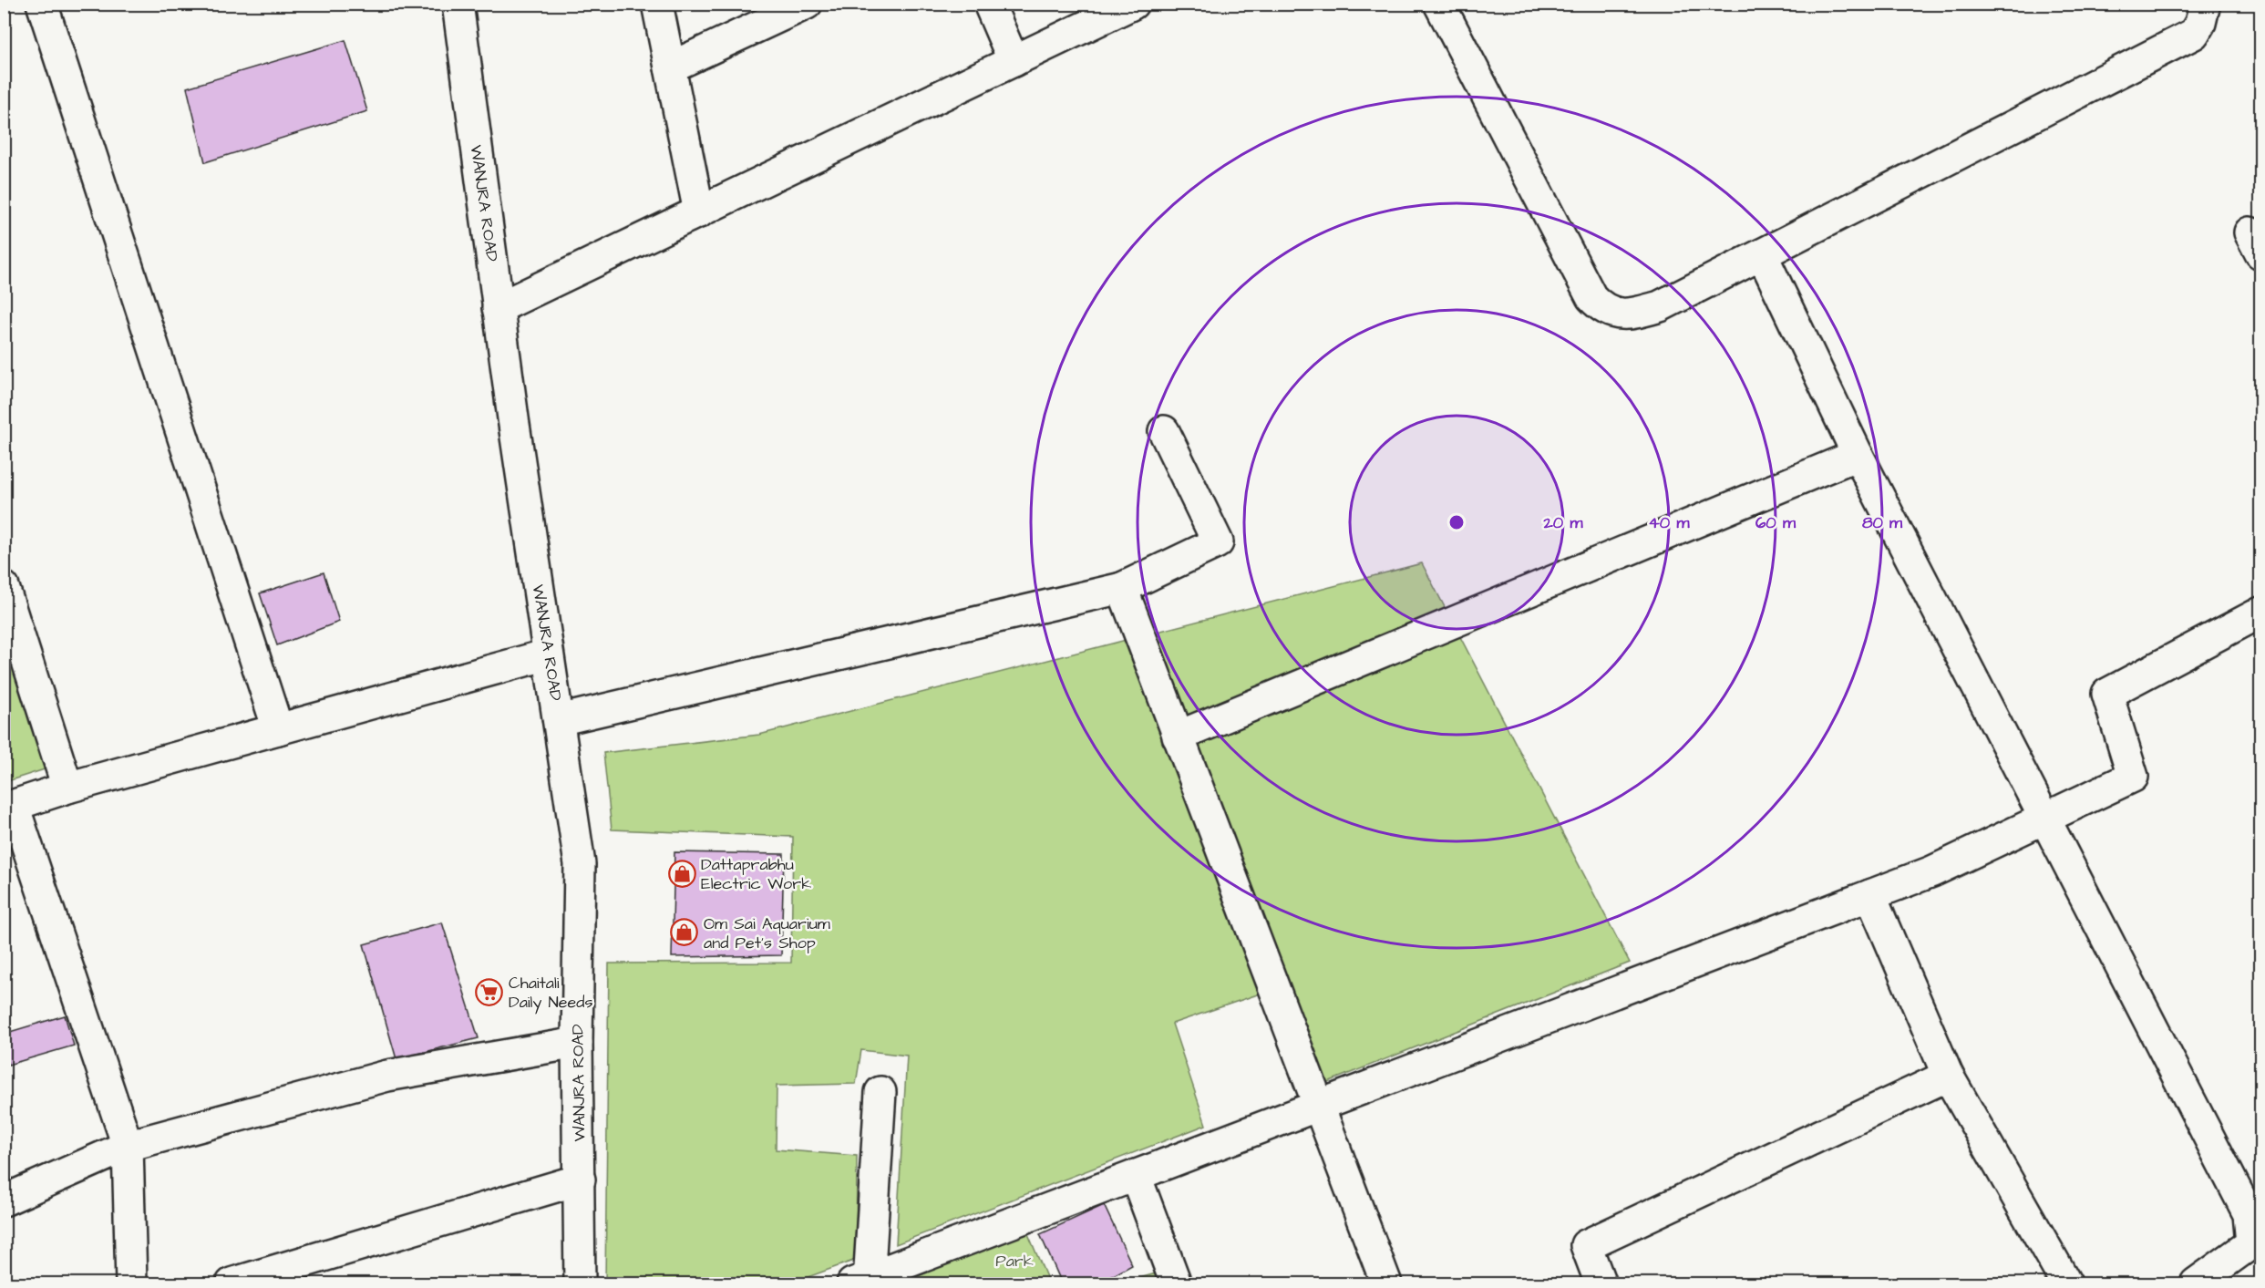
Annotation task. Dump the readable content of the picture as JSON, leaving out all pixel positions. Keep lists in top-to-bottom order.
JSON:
{
  "streets": {
    "street": ["WANJRA ROAD"]
  },
  "parks": ["Park"],
  "places": {
    "shop": ["Dattaprabhu Electric Work", "Om Sai Aquarium and Pet's Shop"],
    "supermarket": ["Chaitali Daily Needs"]
  },
  "rings": [
    "20 m",
    "40 m",
    "60 m",
    "80 m"
  ]
}
